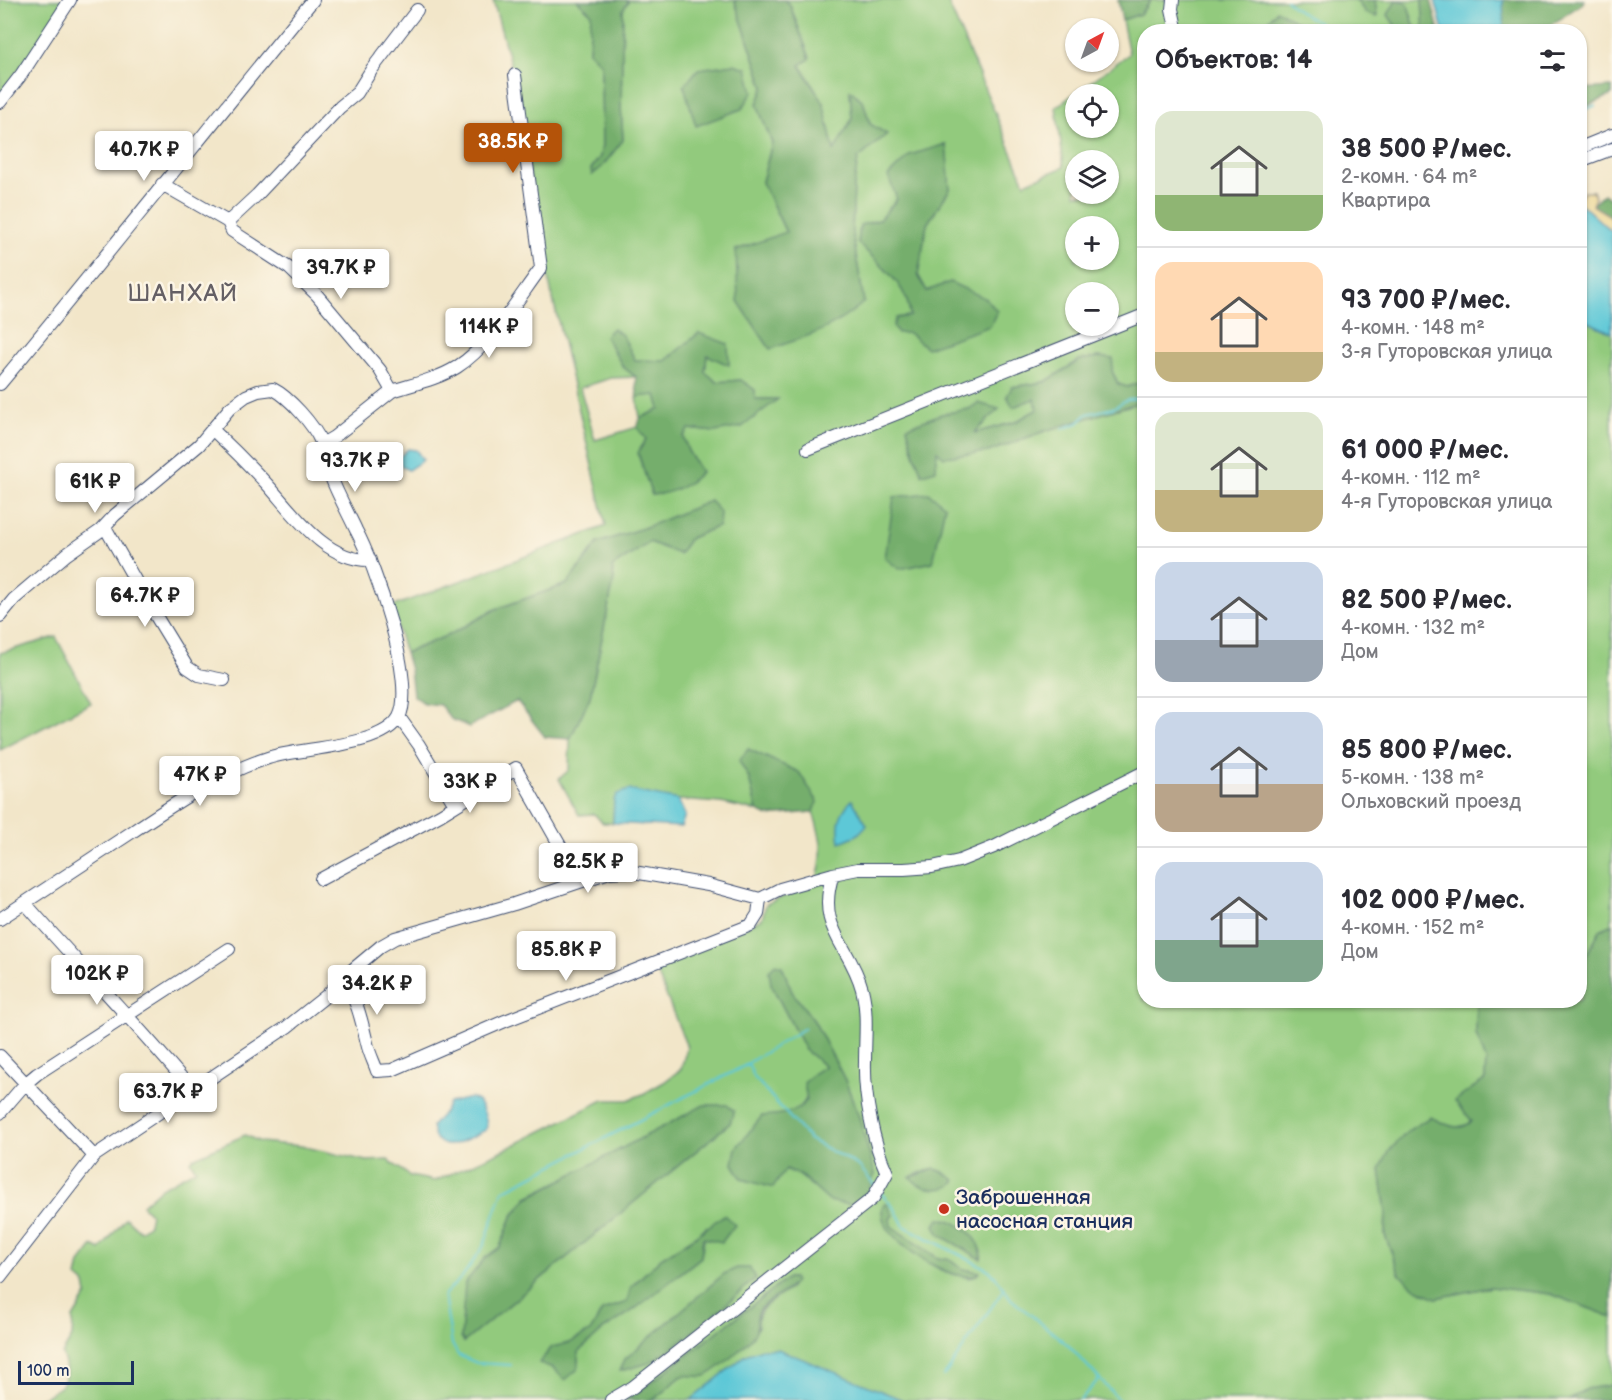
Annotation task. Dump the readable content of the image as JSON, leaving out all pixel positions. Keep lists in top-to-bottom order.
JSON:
{
  "districts": ["ШАНХАЙ"],
  "places": ["Заброшенная насосная станция"],
  "scale_bar": "100 m",
  "north": "top right",
  "page": {
    "map_buttons": ["+", "−"],
    "heading": "Объектов: 14",
    "list": [
      {
        "name": "38 500 ₽/мес.",
        "note": "2-комн. · 64 m² · Квартира"
      },
      {
        "name": "93 700 ₽/мес.",
        "note": "4-комн. · 148 m² · 3-я Гуторовская улица"
      },
      {
        "name": "61 000 ₽/мес.",
        "note": "4-комн. · 112 m² · 4-я Гуторовская улица"
      },
      {
        "name": "82 500 ₽/мес.",
        "note": "4-комн. · 132 m² · Дом"
      },
      {
        "name": "85 800 ₽/мес.",
        "note": "5-комн. · 138 m² · Ольховский проезд"
      },
      {
        "name": "102 000 ₽/мес.",
        "note": "4-комн. · 152 m² · Дом"
      }
    ],
    "price": [
      "38.5K ₽",
      "40.7K ₽",
      "39.7K ₽",
      "114K ₽",
      "93.7K ₽",
      "61K ₽",
      "64.7K ₽",
      "47K ₽",
      "33K ₽",
      "82.5K ₽",
      "85.8K ₽",
      "102K ₽",
      "34.2K ₽",
      "63.7K ₽"
    ],
    "scale": "100 m"
  }
}
